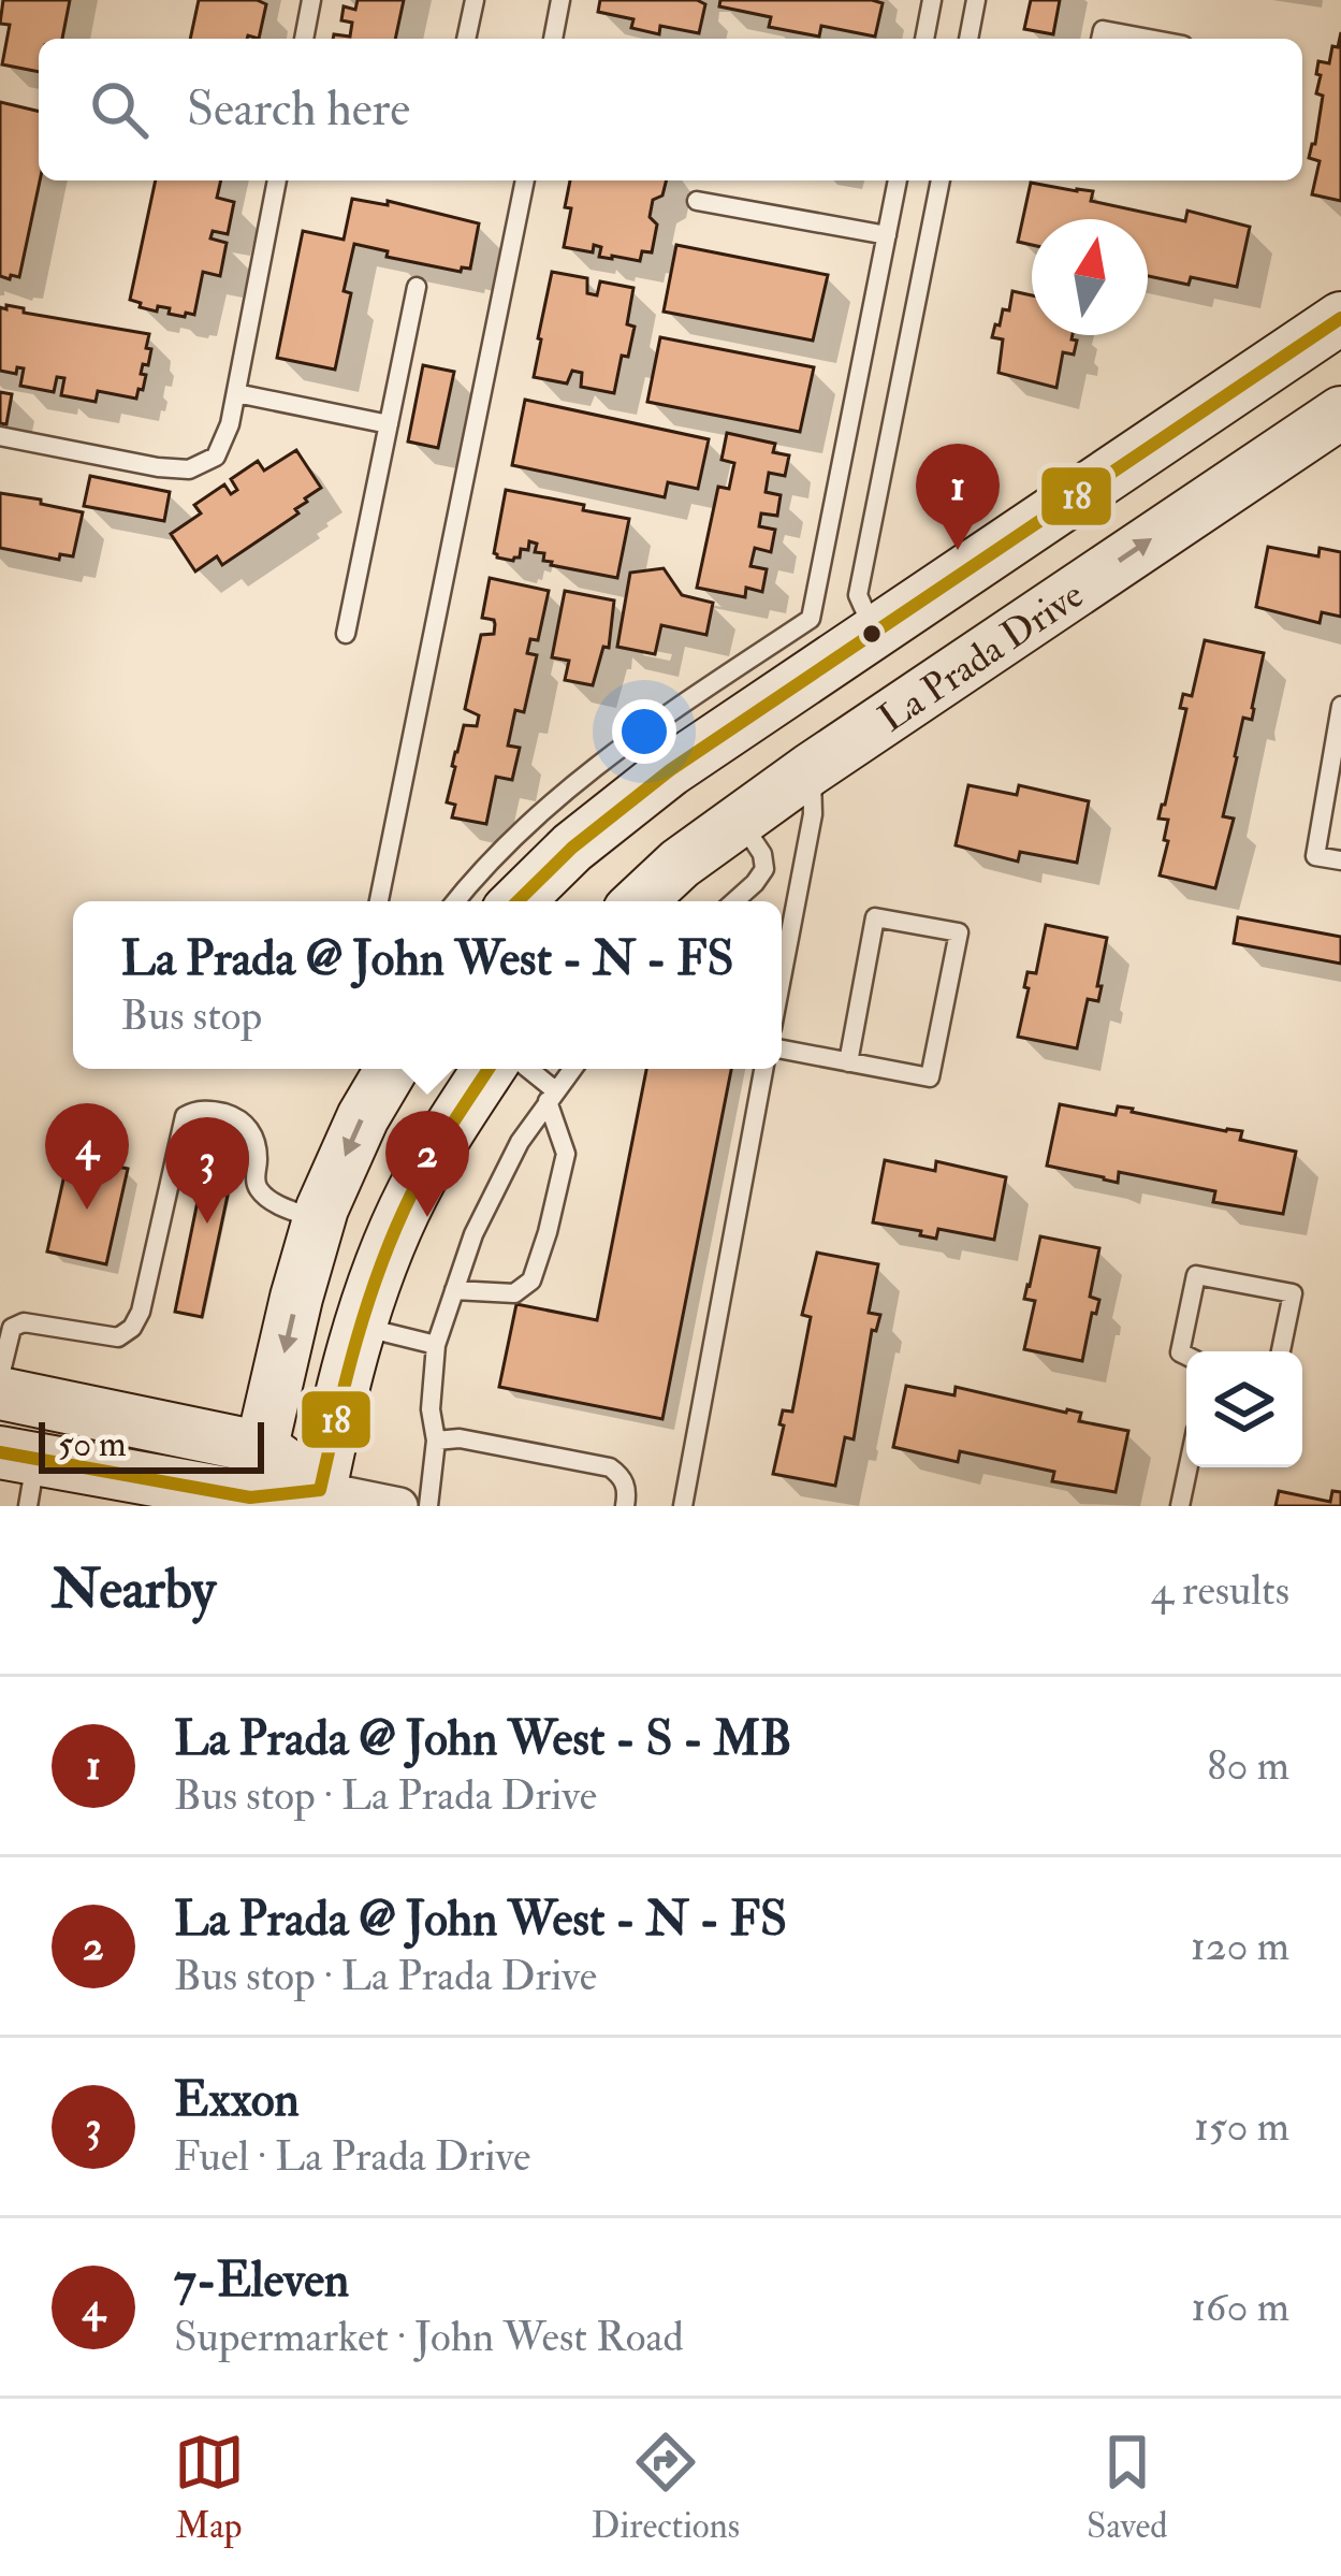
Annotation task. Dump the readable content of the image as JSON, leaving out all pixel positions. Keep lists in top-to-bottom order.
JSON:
{
  "streets": {
    "main road": ["La Prada Drive"]
  },
  "lines": ["transit line 18"],
  "scale_bar": "50 m",
  "north": "top",
  "page": {
    "search": "Search here",
    "pins": [
      "1",
      "4",
      "2",
      "3"
    ],
    "popup": ["La Prada @ John West - N - FS", "Bus stop"],
    "scale": "50 m",
    "heading": ["Nearby", "4 results"],
    "list": [
      {
        "mark": "1",
        "name": "La Prada @ John West - S - MB",
        "note": "Bus stop · La Prada Drive",
        "value": "80 m"
      },
      {
        "mark": "2",
        "name": "La Prada @ John West - N - FS",
        "note": "Bus stop · La Prada Drive",
        "value": "120 m"
      },
      {
        "mark": "3",
        "name": "Exxon",
        "note": "Fuel · La Prada Drive",
        "value": "150 m"
      },
      {
        "mark": "4",
        "name": "7-Eleven",
        "note": "Supermarket · John West Road",
        "value": "160 m"
      }
    ],
    "nav": ["Map", "Directions", "Saved"]
  }
}
